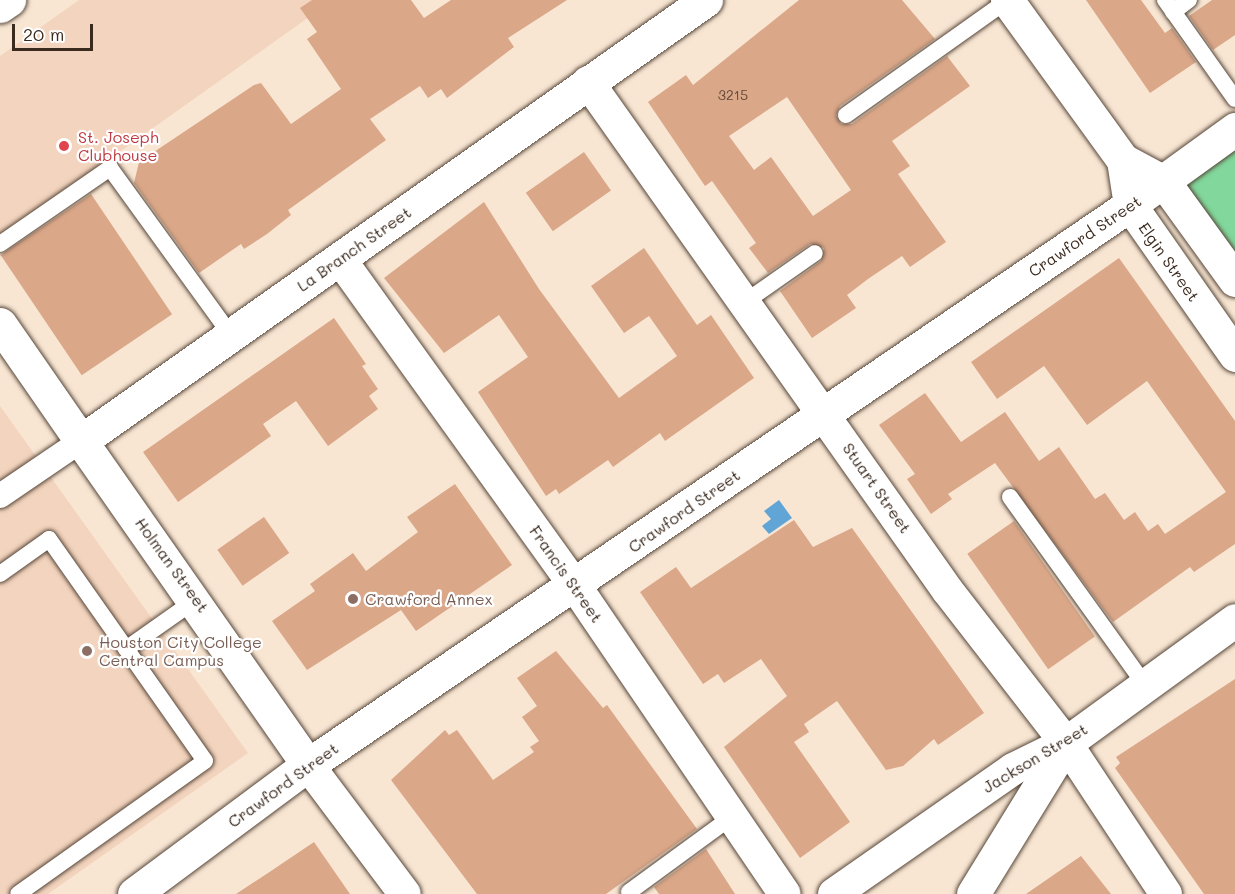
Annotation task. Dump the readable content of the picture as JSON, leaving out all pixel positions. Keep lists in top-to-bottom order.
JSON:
{
  "streets": {
    "main road": [
      "Crawford Street",
      "La Branch Street",
      "Elgin Street",
      "Holman Street",
      "Jackson Street"
    ],
    "street": ["Stuart Street", "Francis Street"]
  },
  "crossings": [
    ["Crawford Street", "Elgin Street"],
    ["Crawford Street", "Stuart Street"],
    ["Crawford Street", "Holman Street"],
    ["Crawford Street", "Francis Street"],
    ["La Branch Street", "Stuart Street"],
    ["La Branch Street", "Holman Street"],
    ["La Branch Street", "Francis Street"],
    ["Stuart Street", "Jackson Street"]
  ],
  "places": ["St. Joseph Clubhouse", "Crawford Annex", "Houston City College Central Campus"],
  "house_numbers": ["3215"],
  "scale_bar": "20 m"
}
